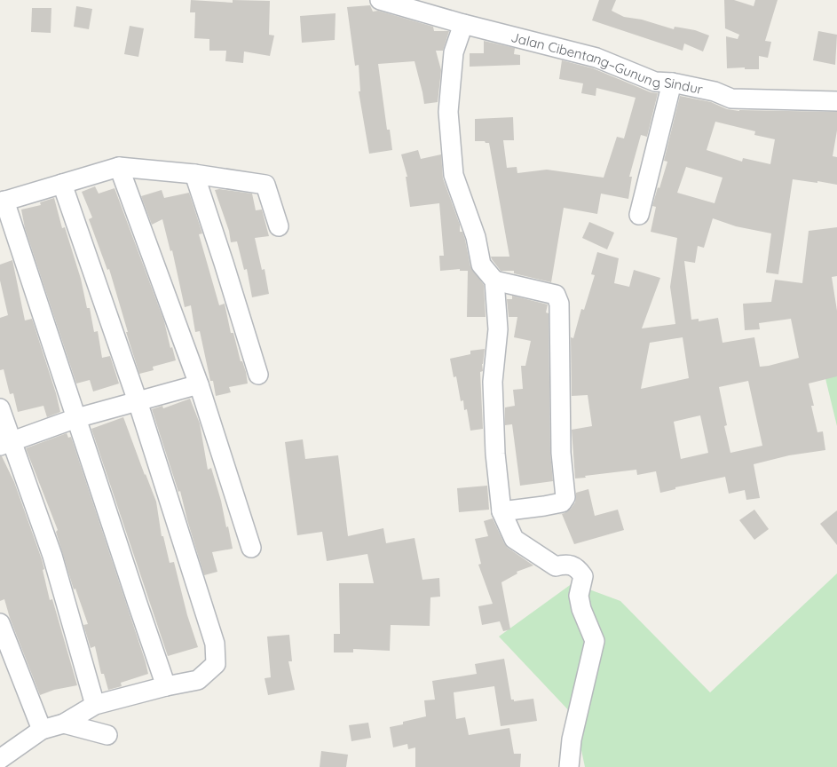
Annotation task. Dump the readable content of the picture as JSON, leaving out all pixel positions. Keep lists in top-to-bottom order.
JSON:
{
  "streets": {
    "street": ["Jalan Cibentang–Gunung Sindur"]
  }
}
